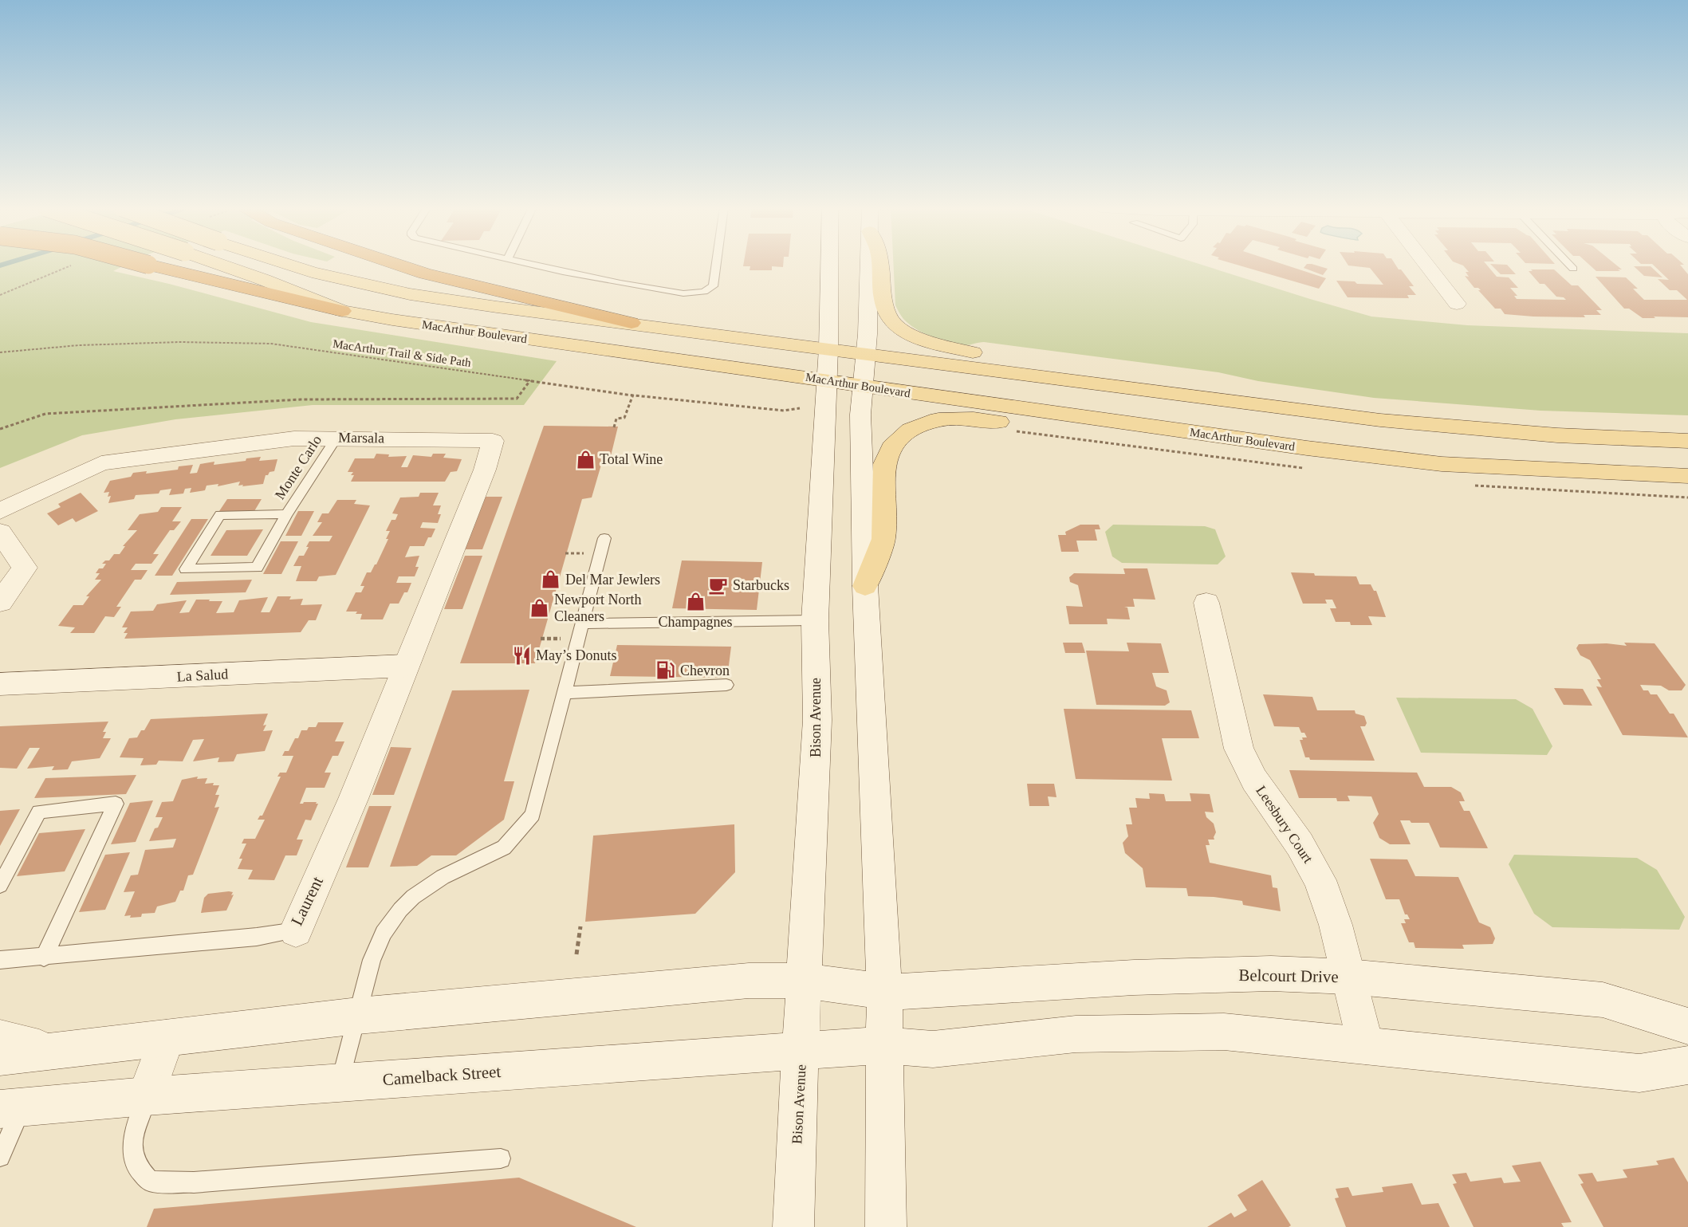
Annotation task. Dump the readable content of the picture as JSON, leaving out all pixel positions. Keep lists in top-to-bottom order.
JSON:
{
  "streets": {
    "main road": ["MacArthur Boulevard"],
    "street": [
      "Marsala",
      "La Salud",
      "Bison Avenue",
      "Leesbury Court",
      "Laurent",
      "Belcourt Drive",
      "Camelback Street"
    ],
    "lane": ["Monte Carlo"],
    "path": ["MacArthur Trail & Side Path"]
  },
  "crossings": [
    ["MacArthur Boulevard", "Bison Avenue"],
    ["Marsala", "Monte Carlo"],
    ["Marsala", "La Salud"],
    ["Marsala", "Laurent"],
    ["La Salud", "Laurent"],
    ["Bison Avenue", "Camelback Street"],
    ["Leesbury Court", "Belcourt Drive"]
  ],
  "places": {
    "shop": [
      "Total Wine",
      "Del Mar Jewlers",
      "Champagnes",
      "Newport North Cleaners"
    ],
    "cafe": ["Starbucks"],
    "restaurant": ["May’s Donuts"],
    "fuel station": ["Chevron"]
  }
}
